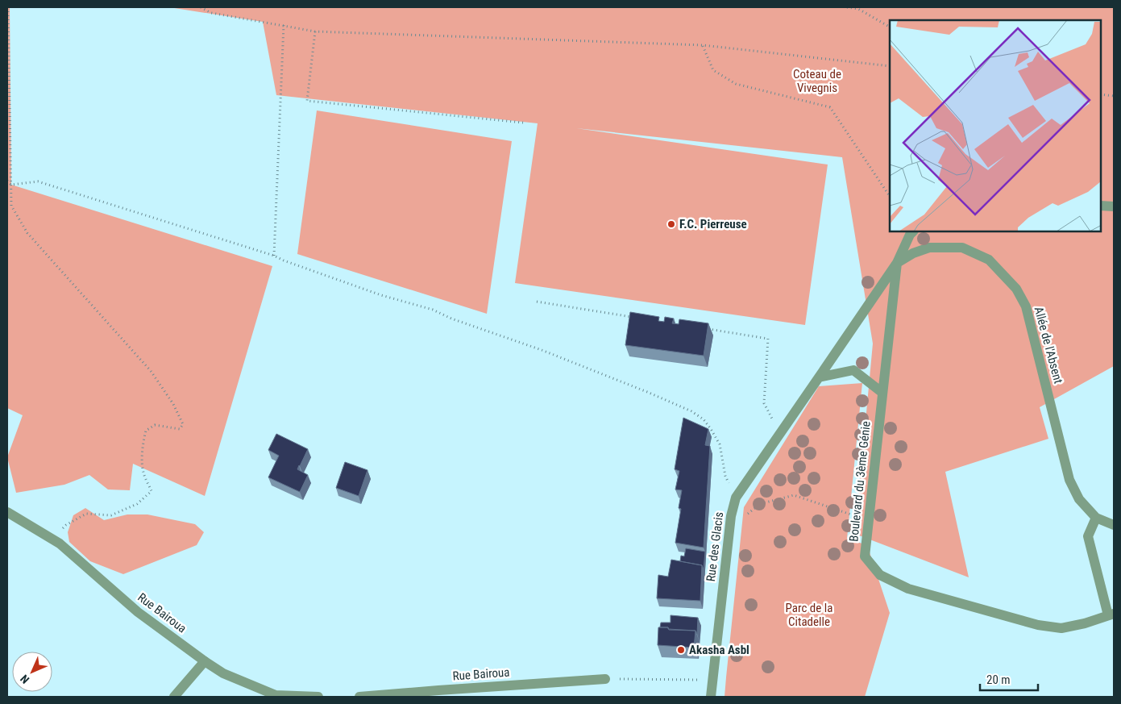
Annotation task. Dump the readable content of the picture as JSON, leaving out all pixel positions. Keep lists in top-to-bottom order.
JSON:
{
  "streets": {
    "street": [
      "Allée de l'Absent",
      "Boulevard du 3ème Génie",
      "Rue des Glacis",
      "Rue Bairoua"
    ]
  },
  "crossings": [
    ["Allée de l'Absent", "Boulevard du 3ème Génie"],
    ["Allée de l'Absent", "Rue des Glacis"],
    ["Boulevard du 3ème Génie", "Rue des Glacis"]
  ],
  "parks": ["Coteau de Vivegnis", "Parc de la Citadelle"],
  "places": ["F.C. Pierreuse", "Akasha Asbl"],
  "scale_bar": "20 m",
  "north": "bottom left"
}
